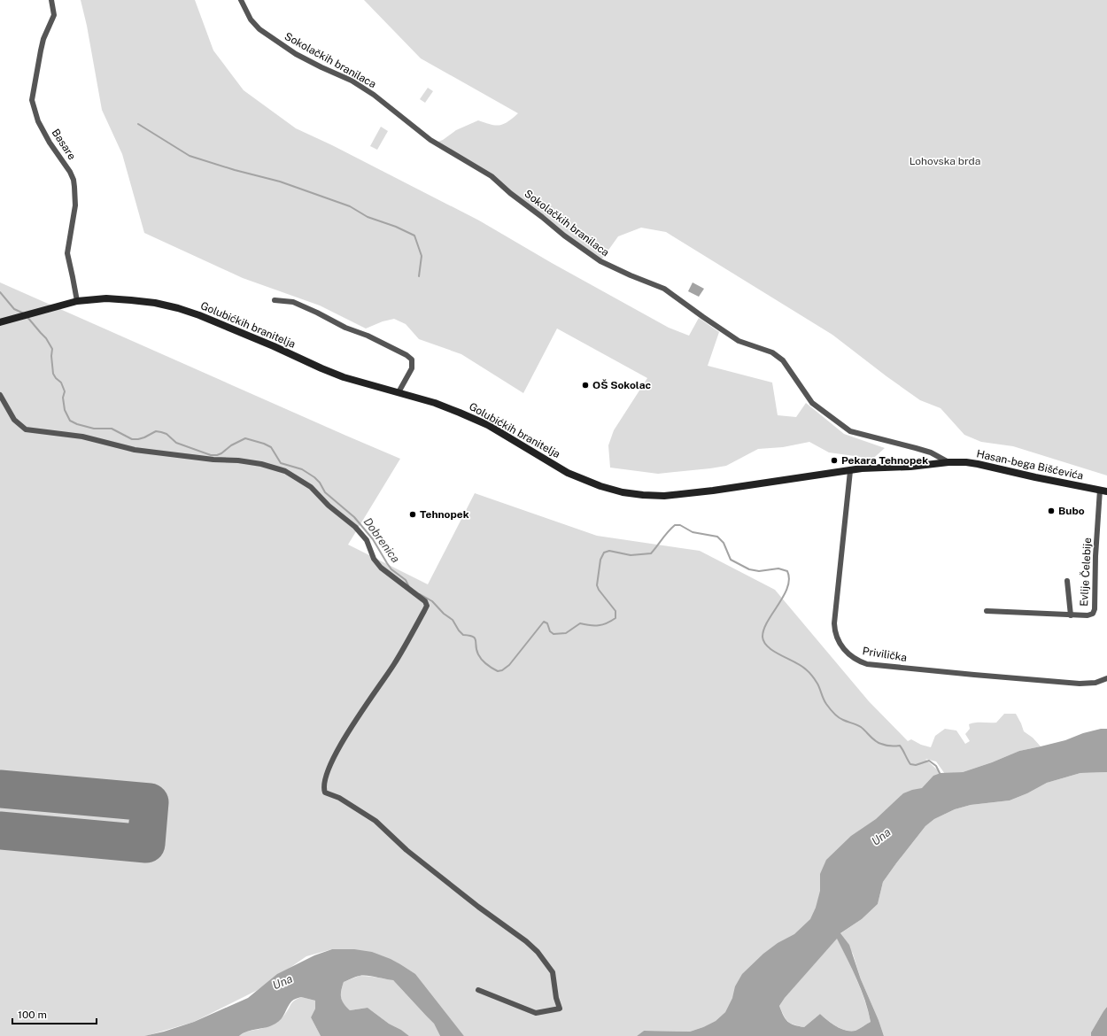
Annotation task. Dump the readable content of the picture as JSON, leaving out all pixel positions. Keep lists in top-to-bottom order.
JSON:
{
  "streets": {
    "street": [
      "Sokolačkih branilaca",
      "Basare",
      "Golubićkih branitelja",
      "Hasan-bega Bišćevića",
      "Evlije Čelebije",
      "Privilička"
    ]
  },
  "crossings": [
    ["Sokolačkih branilaca", "Golubićkih branitelja"],
    ["Sokolačkih branilaca", "Hasan-bega Bišćevića"],
    ["Basare", "Golubićkih branitelja"],
    ["Golubićkih branitelja", "Hasan-bega Bišćevića"],
    ["Golubićkih branitelja", "Privilička"],
    ["Hasan-bega Bišćevića", "Evlije Čelebije"]
  ],
  "water": ["Dobrenica", "Una"],
  "parks": ["Lohovska brda"],
  "places": [
    "OŠ Sokolac",
    "Pekara Tehnopek",
    "Bubo",
    "Tehnopek"
  ],
  "scale_bar": "100 m"
}
